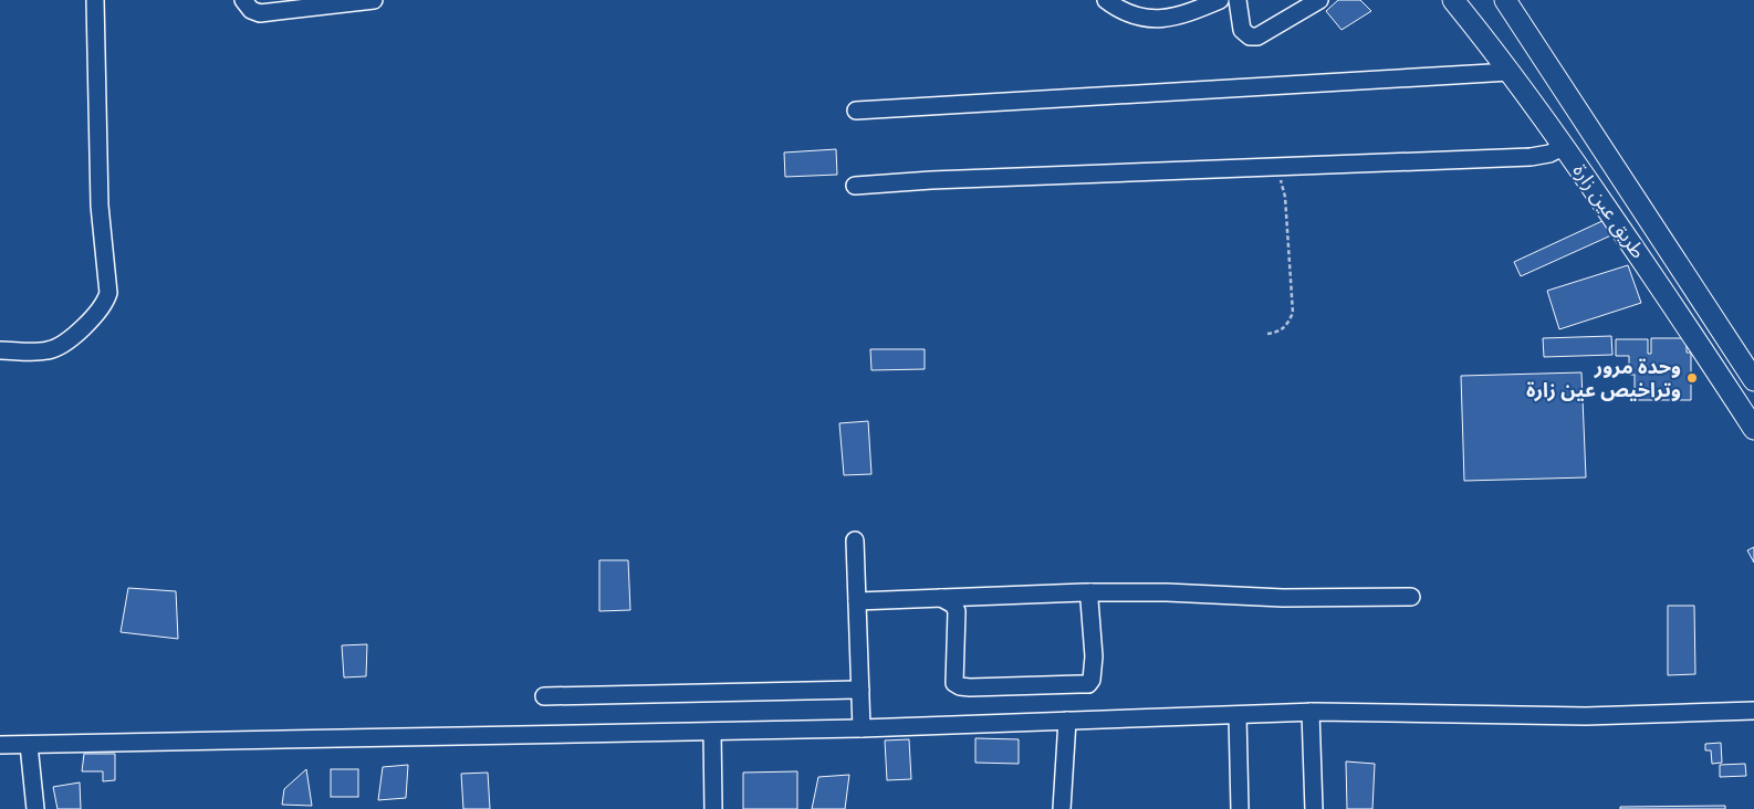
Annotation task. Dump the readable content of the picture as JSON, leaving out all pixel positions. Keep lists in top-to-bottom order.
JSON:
{
  "streets": {
    "main road": ["طريق عين زارة"]
  },
  "places": ["وحدة مرور وتراخيص عين زارة"]
}
